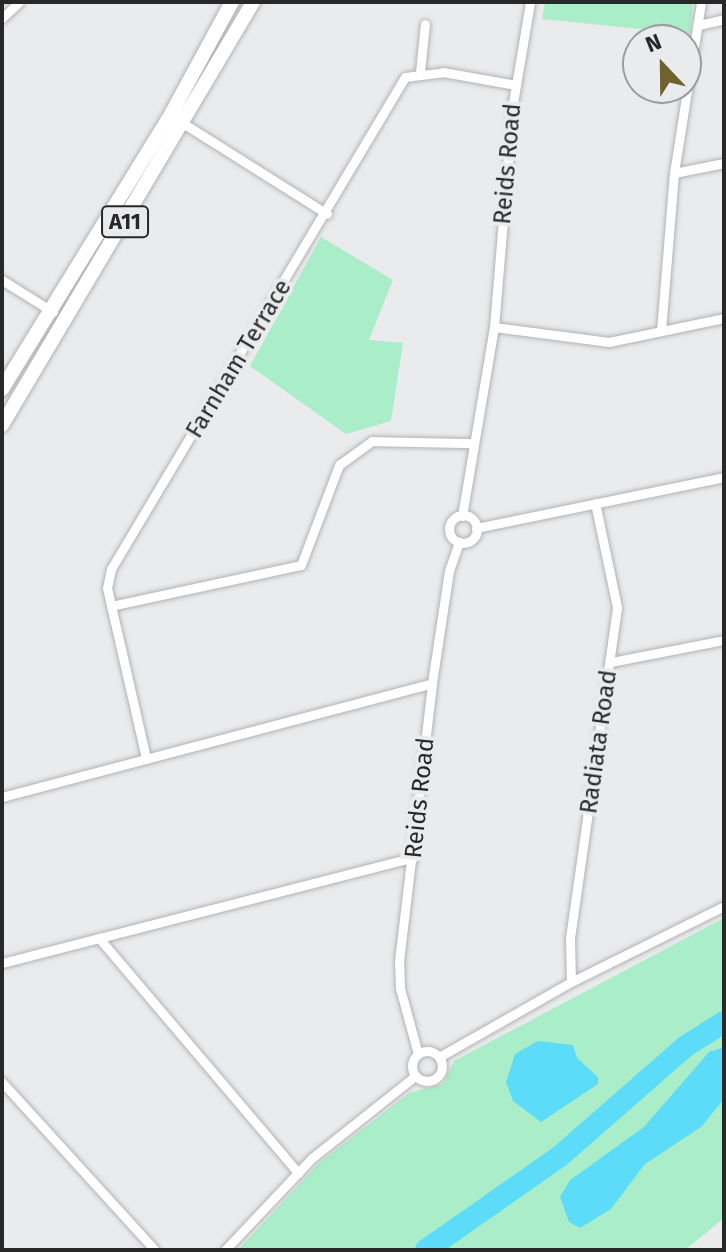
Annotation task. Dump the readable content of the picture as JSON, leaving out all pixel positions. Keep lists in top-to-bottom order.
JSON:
{
  "streets": {
    "main road": ["A11"],
    "street": ["Reids Road", "Farnham Terrace", "Radiata Road"]
  },
  "north": "top"
}
